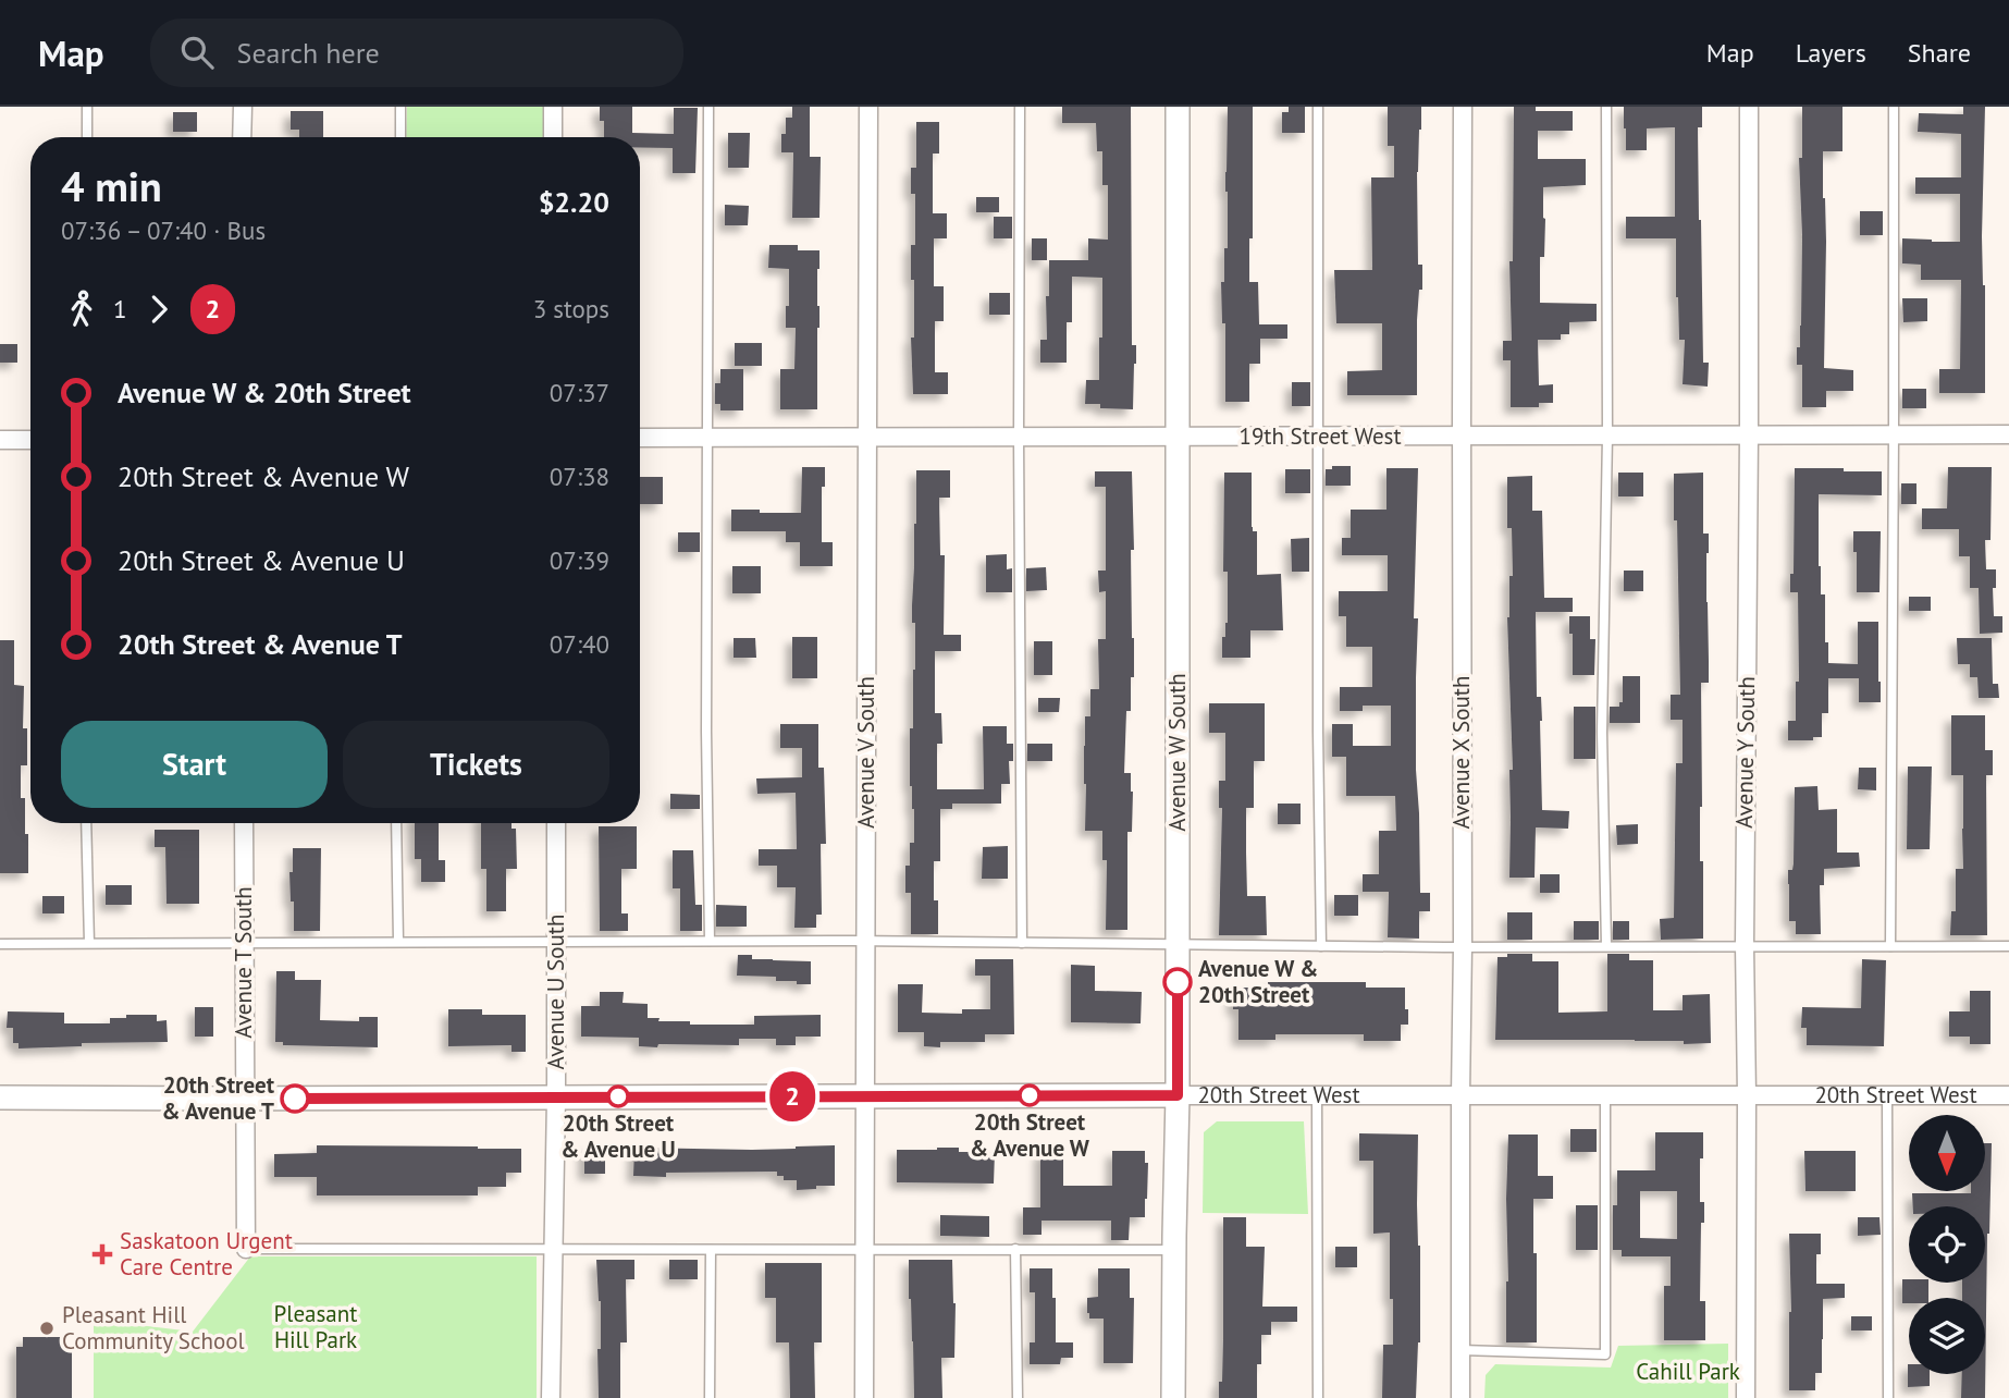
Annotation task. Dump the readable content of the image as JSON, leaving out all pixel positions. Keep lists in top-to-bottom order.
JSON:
{
  "streets": {
    "main road": ["Avenue W South", "20th Street West"],
    "street": [
      "19th Street West",
      "Avenue V South",
      "Avenue X South",
      "Avenue Y South",
      "Avenue T South",
      "Avenue U South"
    ]
  },
  "crossings": [
    ["19th Street West", "Avenue V South"],
    ["19th Street West", "Avenue W South"],
    ["19th Street West", "Avenue X South"],
    ["19th Street West", "Avenue Y South"],
    ["Avenue V South", "20th Street West"],
    ["Avenue W South", "20th Street West"],
    ["Avenue X South", "20th Street West"],
    ["Avenue Y South", "20th Street West"],
    ["Avenue T South", "20th Street West"],
    ["Avenue U South", "20th Street West"]
  ],
  "parks": ["Pleasant Hill Park", "Cahill Park"],
  "places": {
    "other": [
      "Avenue W & 20th Street",
      "20th Street & Avenue W",
      "20th Street & Avenue U",
      "20th Street & Avenue T",
      "Pleasant Hill Community School"
    ],
    "health": ["Saskatoon Urgent Care Centre"]
  },
  "lines": ["bus line 2"],
  "north": "bottom",
  "page": {
    "header": "Map",
    "search": "Search here",
    "nav": ["Map", "Layers", "Share"],
    "on_map": "2",
    "heading": ["4 min", "07:36 – 07:40 · Bus", "$2.20"],
    "legs": ["1", "2", "3 stops"],
    "list": [
      {
        "name": "Avenue W & 20th Street",
        "value": "07:37"
      },
      {
        "name": "20th Street & Avenue W",
        "value": "07:38"
      },
      {
        "name": "20th Street & Avenue U",
        "value": "07:39"
      },
      {
        "name": "20th Street & Avenue T",
        "value": "07:40"
      }
    ],
    "buttons": ["Start", "Tickets"]
  }
}
